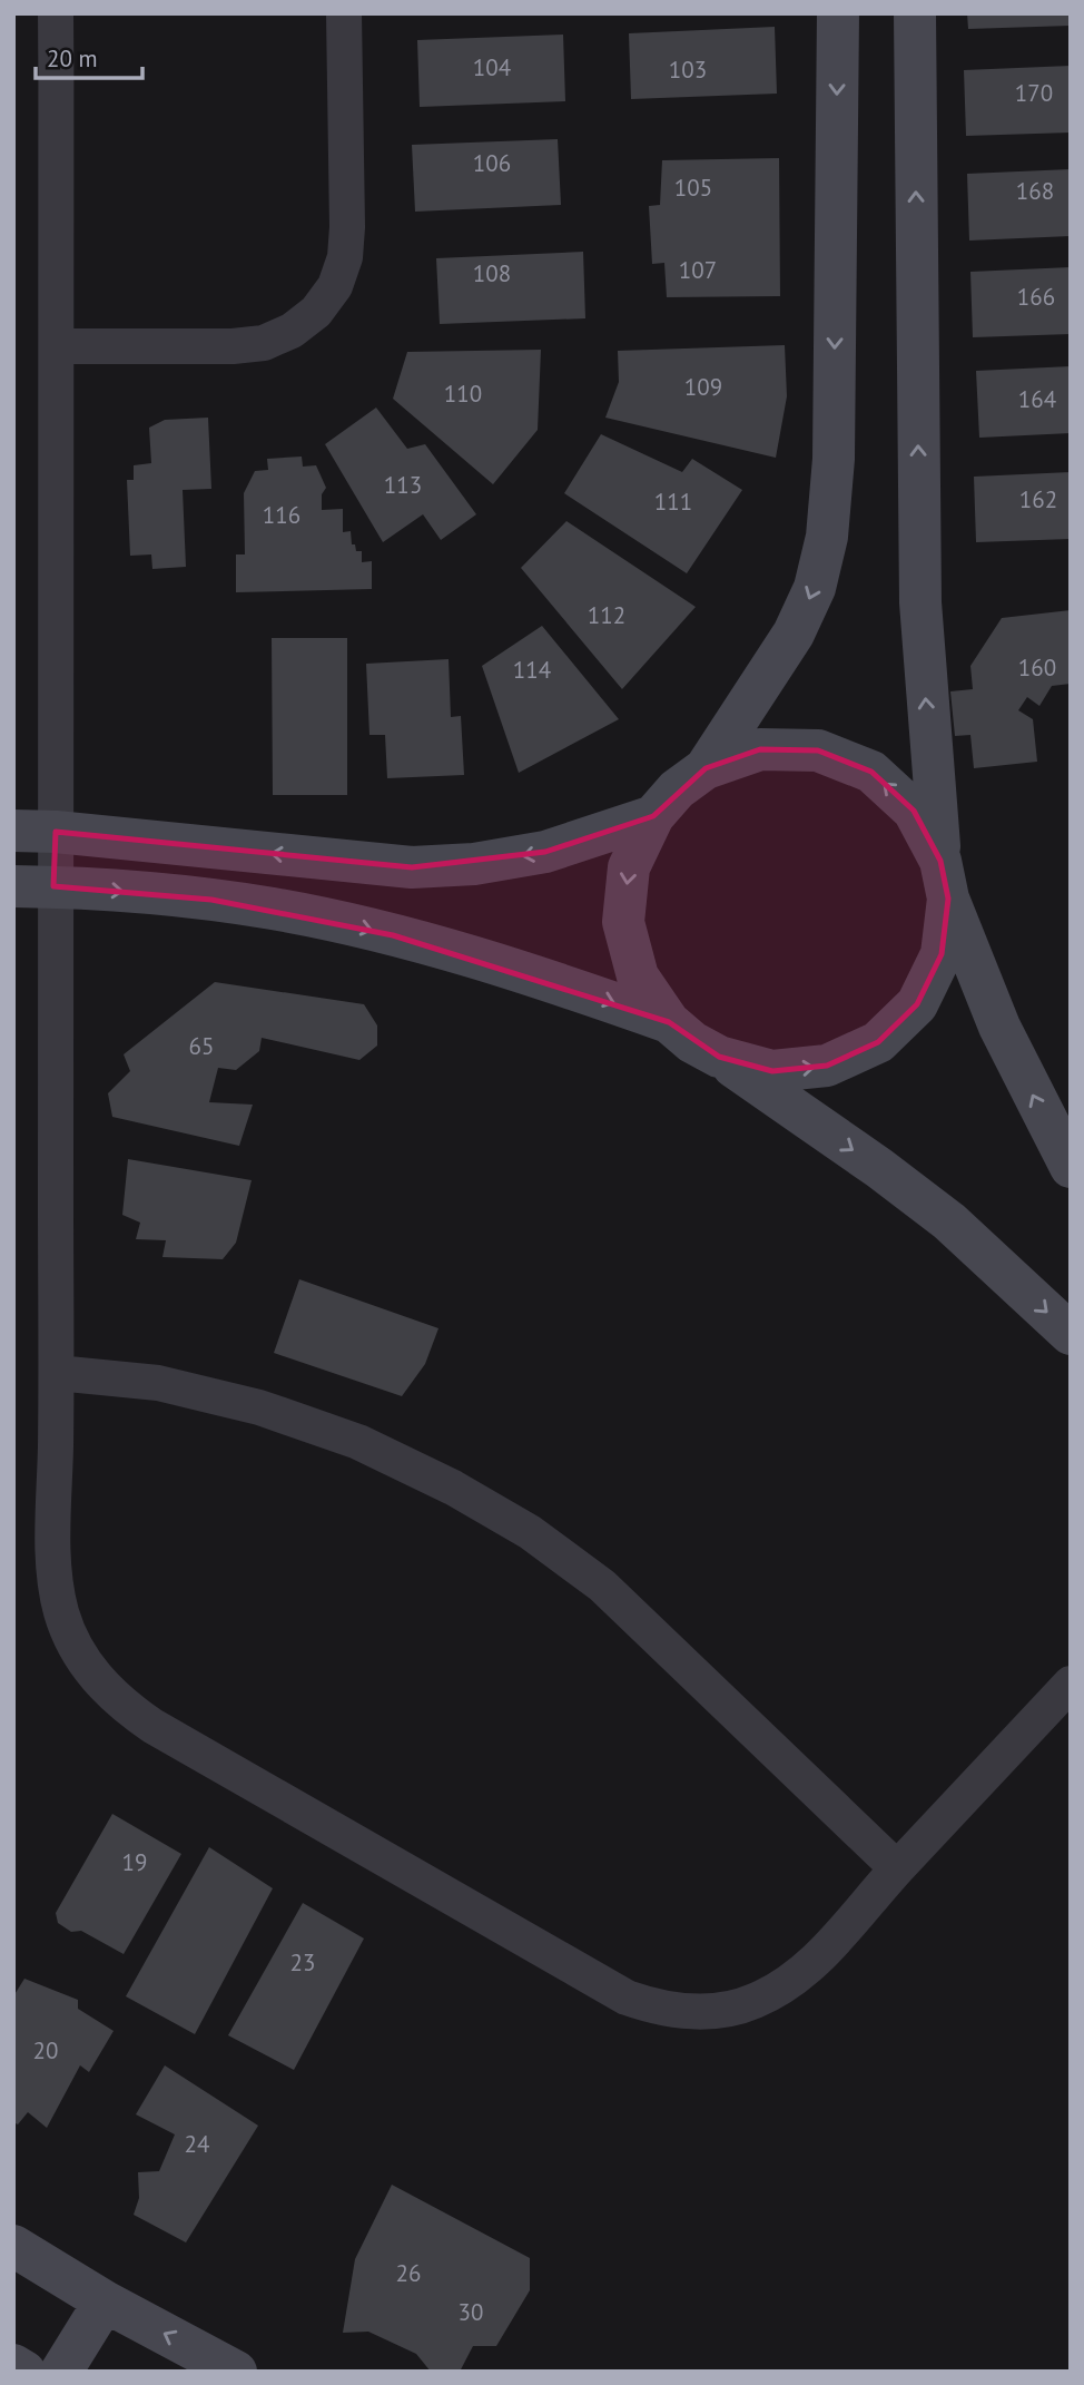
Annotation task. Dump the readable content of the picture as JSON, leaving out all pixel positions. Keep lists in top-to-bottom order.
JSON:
{
  "house_numbers": [
    "104",
    "103",
    "170",
    "106",
    "105",
    "168",
    "107",
    "108",
    "166",
    "109",
    "110",
    "164",
    "113",
    "162",
    "111",
    "116",
    "112",
    "160",
    "114",
    "65",
    "19",
    "23",
    "20",
    "24",
    "26",
    "30"
  ],
  "scale_bar": "20 m"
}
